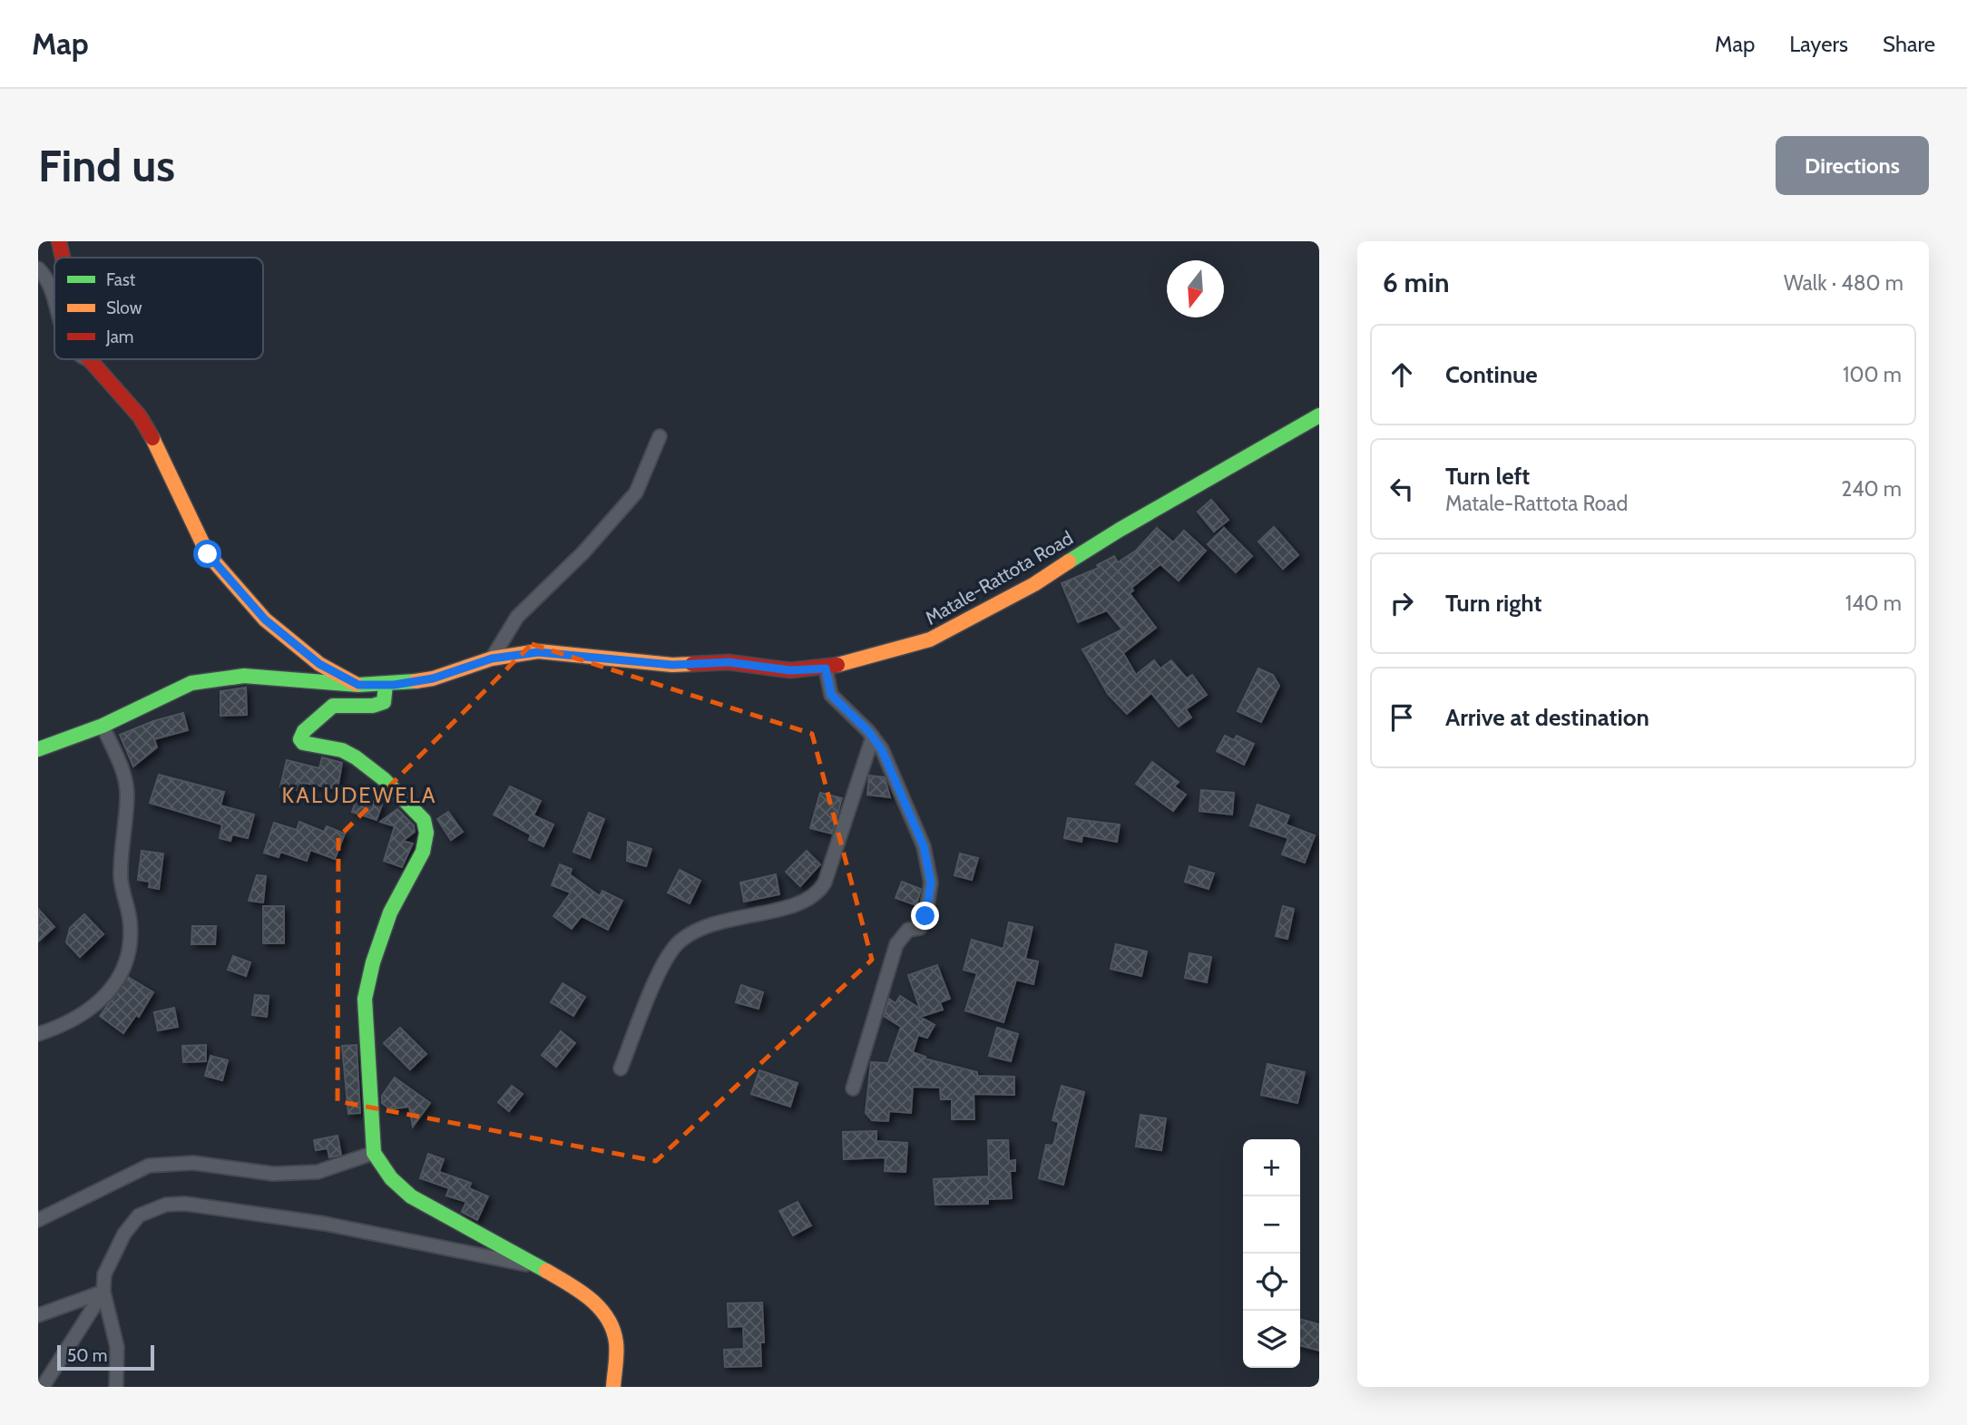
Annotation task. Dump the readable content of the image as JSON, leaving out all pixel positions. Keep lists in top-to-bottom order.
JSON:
{
  "streets": {
    "street": ["Matale-Rattota Road"]
  },
  "districts": ["KALUDEWELA"],
  "legend": ["Fast", "Slow", "Jam"],
  "scale_bar": "50 m",
  "north": "bottom",
  "page": {
    "header": "Map",
    "nav": ["Map", "Layers", "Share"],
    "buttons": "Directions",
    "title": "Find us",
    "heading": ["6 min", "Walk · 480 m"],
    "list": [
      ["Continue", "100 m"],
      ["Turn left", "Matale-Rattota Road", "240 m"],
      ["Turn right", "140 m"],
      "Arrive at destination"
    ],
    "map_buttons": ["+", "−"],
    "scale": "50 m"
  }
}
